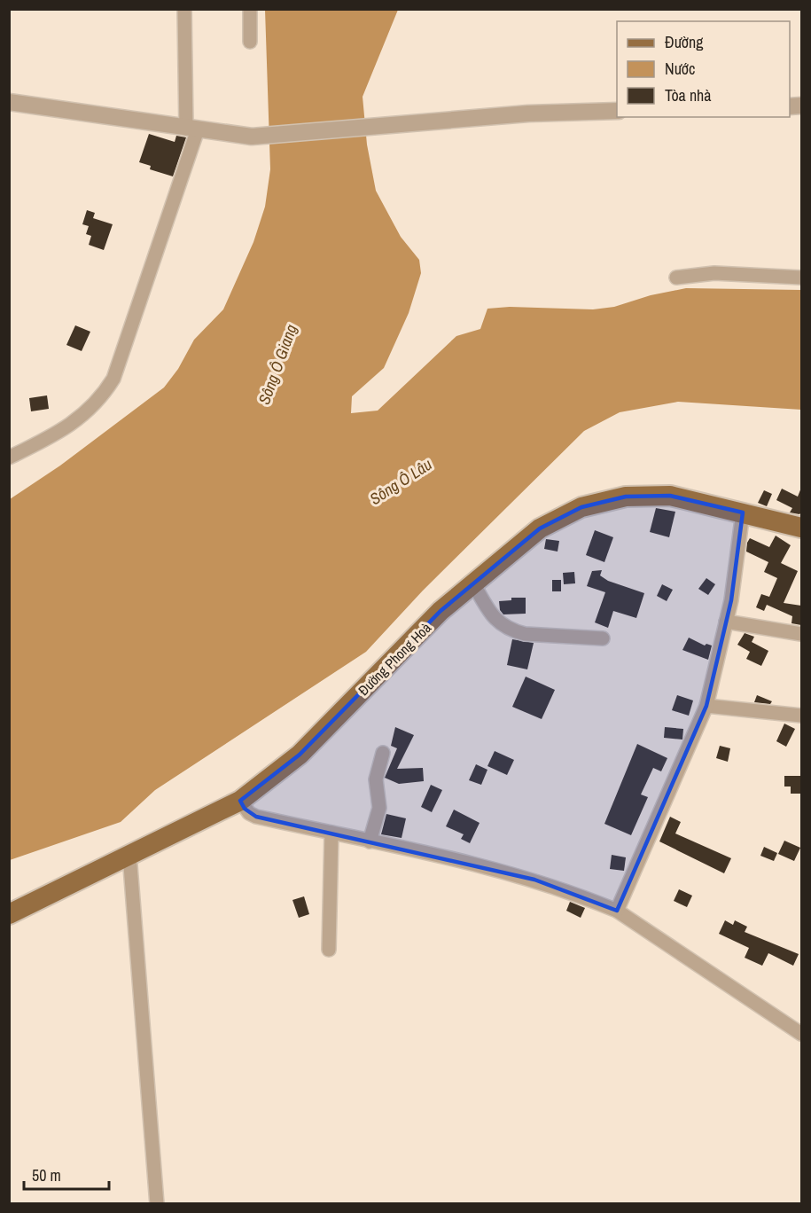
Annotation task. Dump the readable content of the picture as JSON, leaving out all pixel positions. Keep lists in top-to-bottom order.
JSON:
{
  "streets": {
    "main road": ["Đường Phong Hoà"]
  },
  "water": ["Sông Ô Giang", "Sông Ô Lâu"],
  "legend": ["Đường", "Nước", "Tòa nhà"],
  "scale_bar": "50 m"
}
